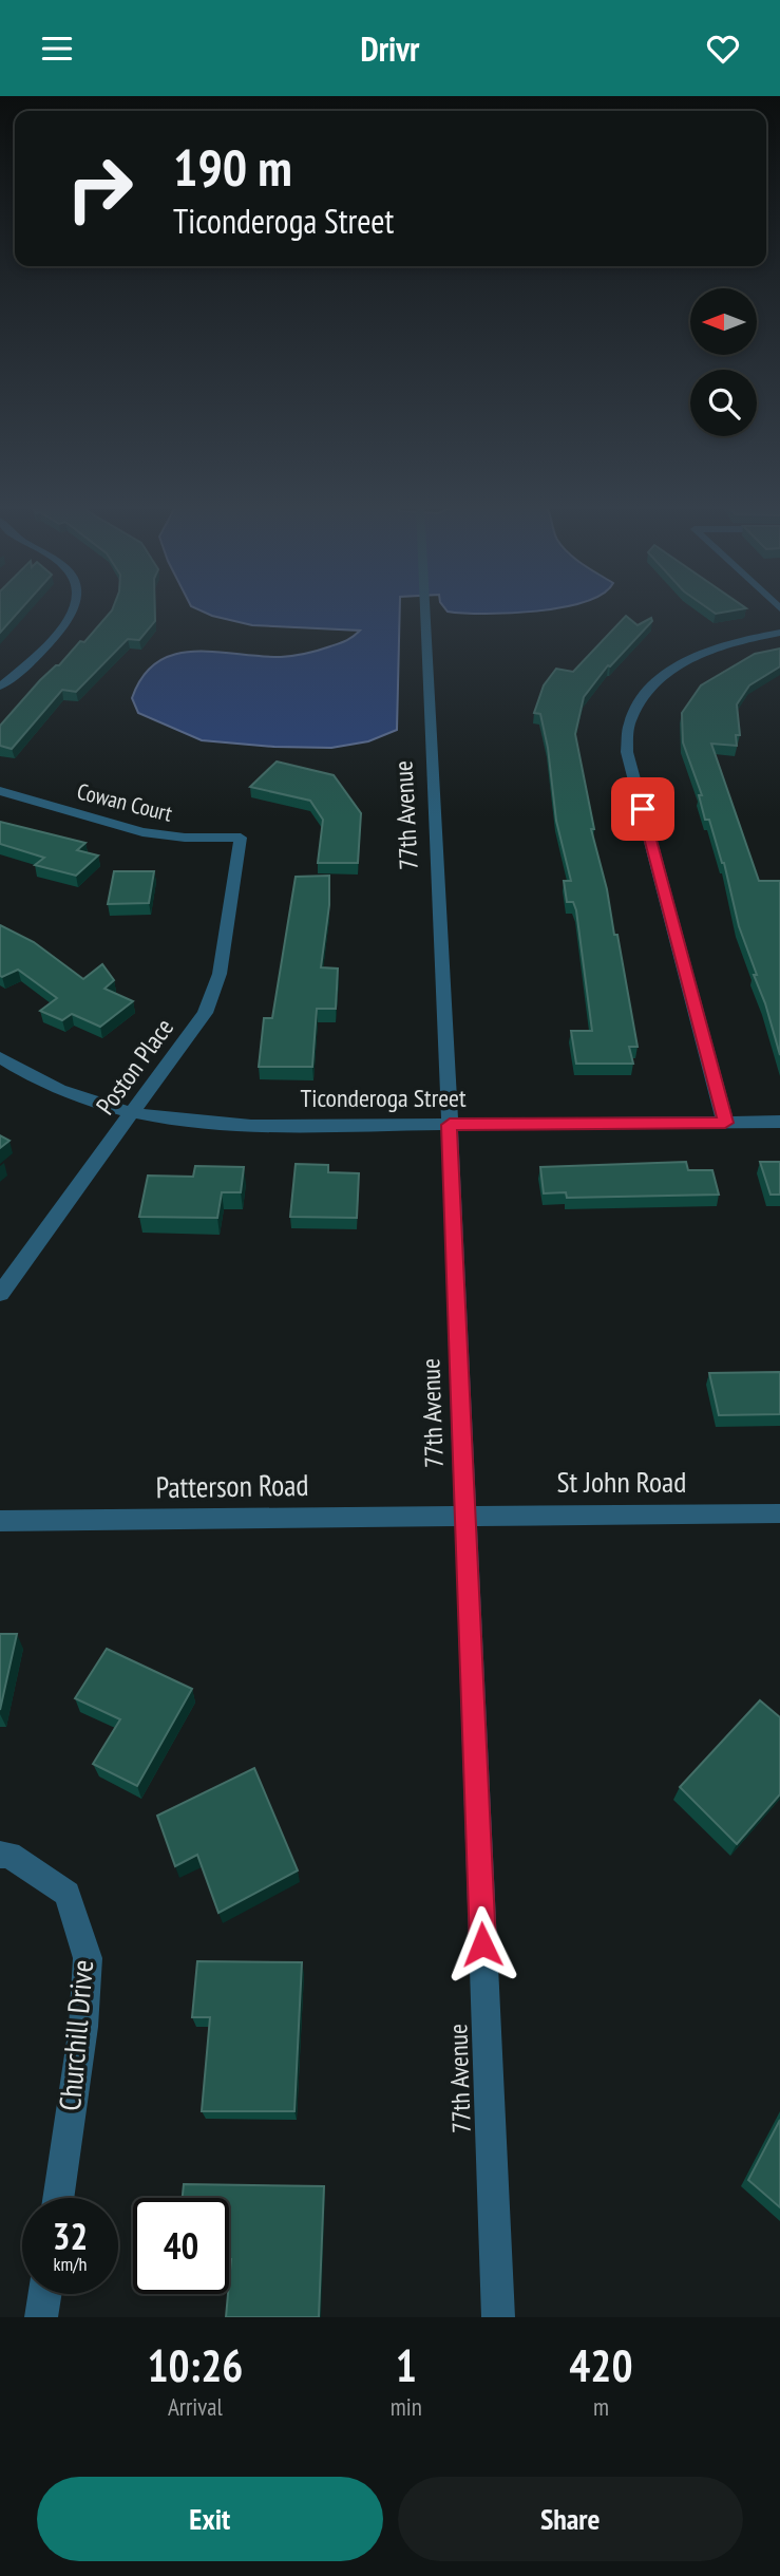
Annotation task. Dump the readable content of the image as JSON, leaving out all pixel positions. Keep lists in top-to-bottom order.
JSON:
{
  "streets": {
    "street": [
      "Cowan Court",
      "77th Avenue",
      "Poston Place",
      "Ticonderoga Street",
      "St John Road",
      "Patterson Road",
      "Churchill Drive"
    ]
  },
  "crossings": [
    ["Cowan Court", "Poston Place"],
    ["77th Avenue", "Ticonderoga Street"],
    ["77th Avenue", "St John Road"],
    ["77th Avenue", "Patterson Road"],
    ["Poston Place", "Ticonderoga Street"],
    ["St John Road", "Patterson Road"]
  ],
  "north": "left",
  "page": {
    "header": "Drivr",
    "turn": ["190 m", "Ticonderoga Street"],
    "speed": "32 km/h",
    "limit": "40",
    "eta": [
      "10:26",
      "Arrival",
      "1",
      "min",
      "420",
      "m"
    ],
    "buttons": ["Exit", "Share"]
  }
}
